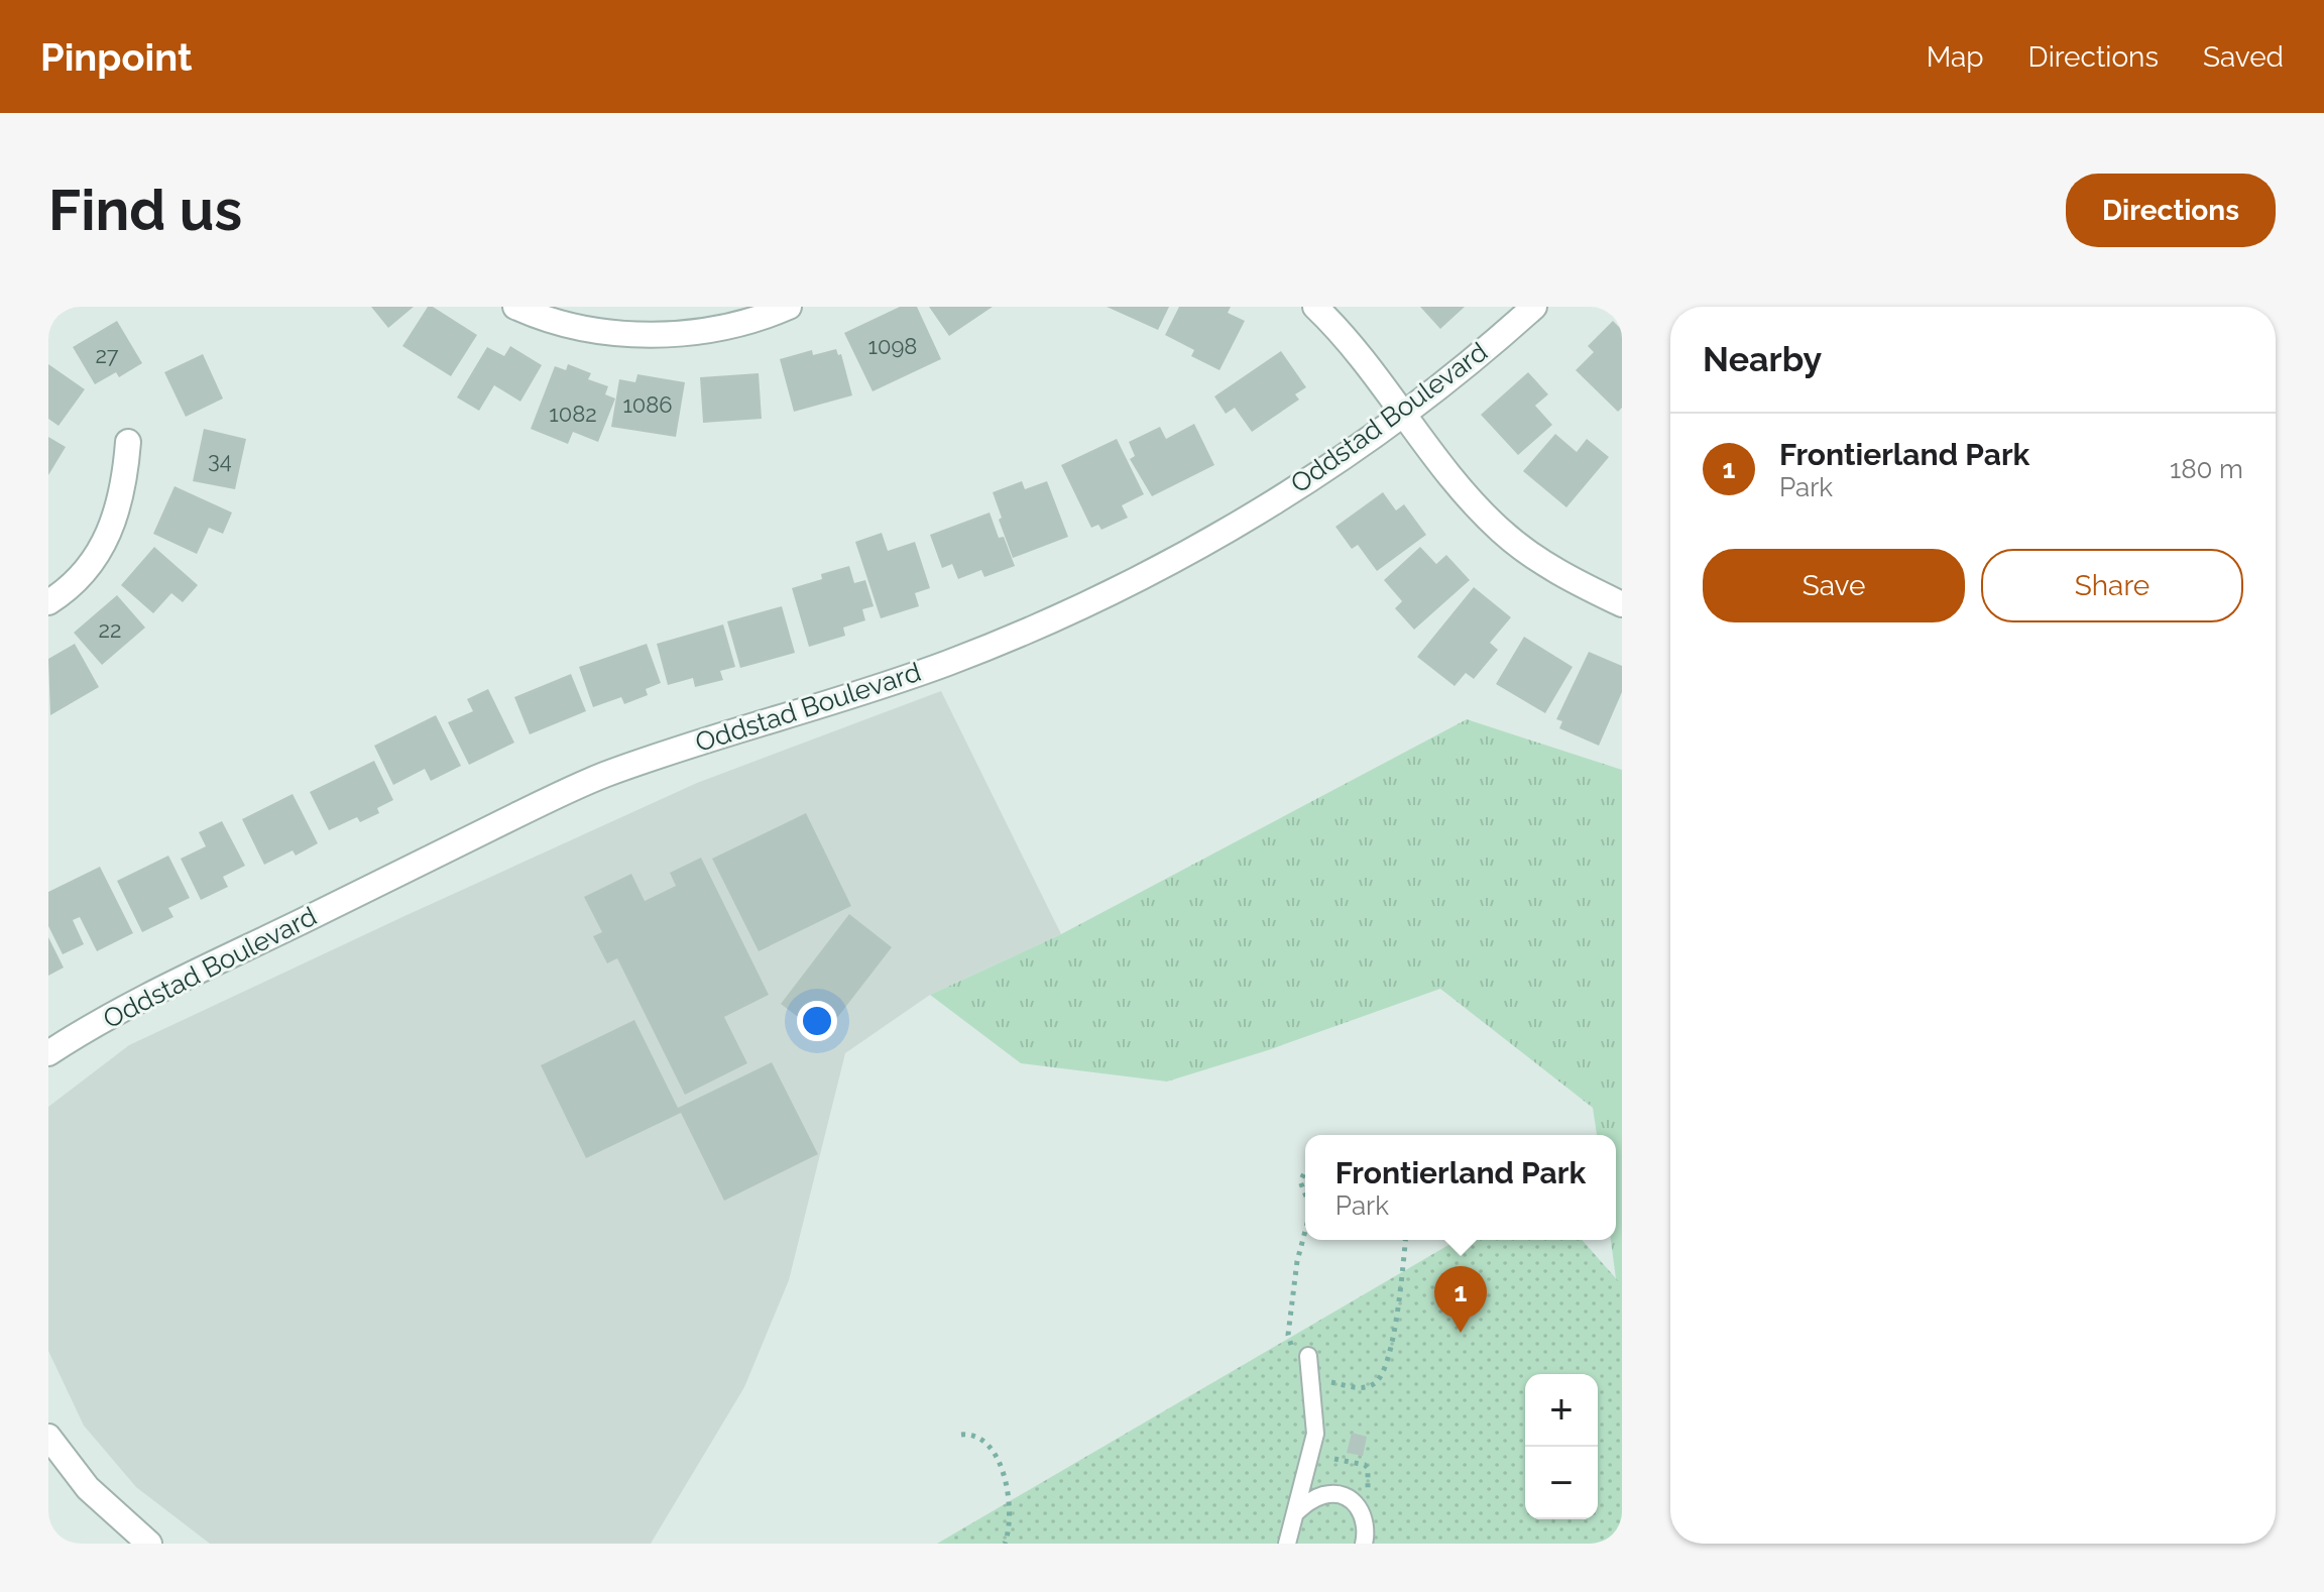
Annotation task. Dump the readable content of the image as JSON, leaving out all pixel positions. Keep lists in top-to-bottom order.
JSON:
{
  "streets": {
    "street": ["Oddstad Boulevard"]
  },
  "house_numbers": [
    "1098",
    "27",
    "1086",
    "1082",
    "34",
    "22"
  ],
  "page": {
    "header": "Pinpoint",
    "nav": ["Map", "Directions", "Saved"],
    "buttons": [
      "Directions",
      ["Save", "Share"]
    ],
    "title": "Find us",
    "heading": "Nearby",
    "list": [
      {
        "mark": "1",
        "name": "Frontierland Park",
        "note": "Park",
        "value": "180 m"
      }
    ],
    "popup": ["Frontierland Park", "Park"],
    "pins": "1",
    "map_buttons": ["+", "−"]
  }
}
